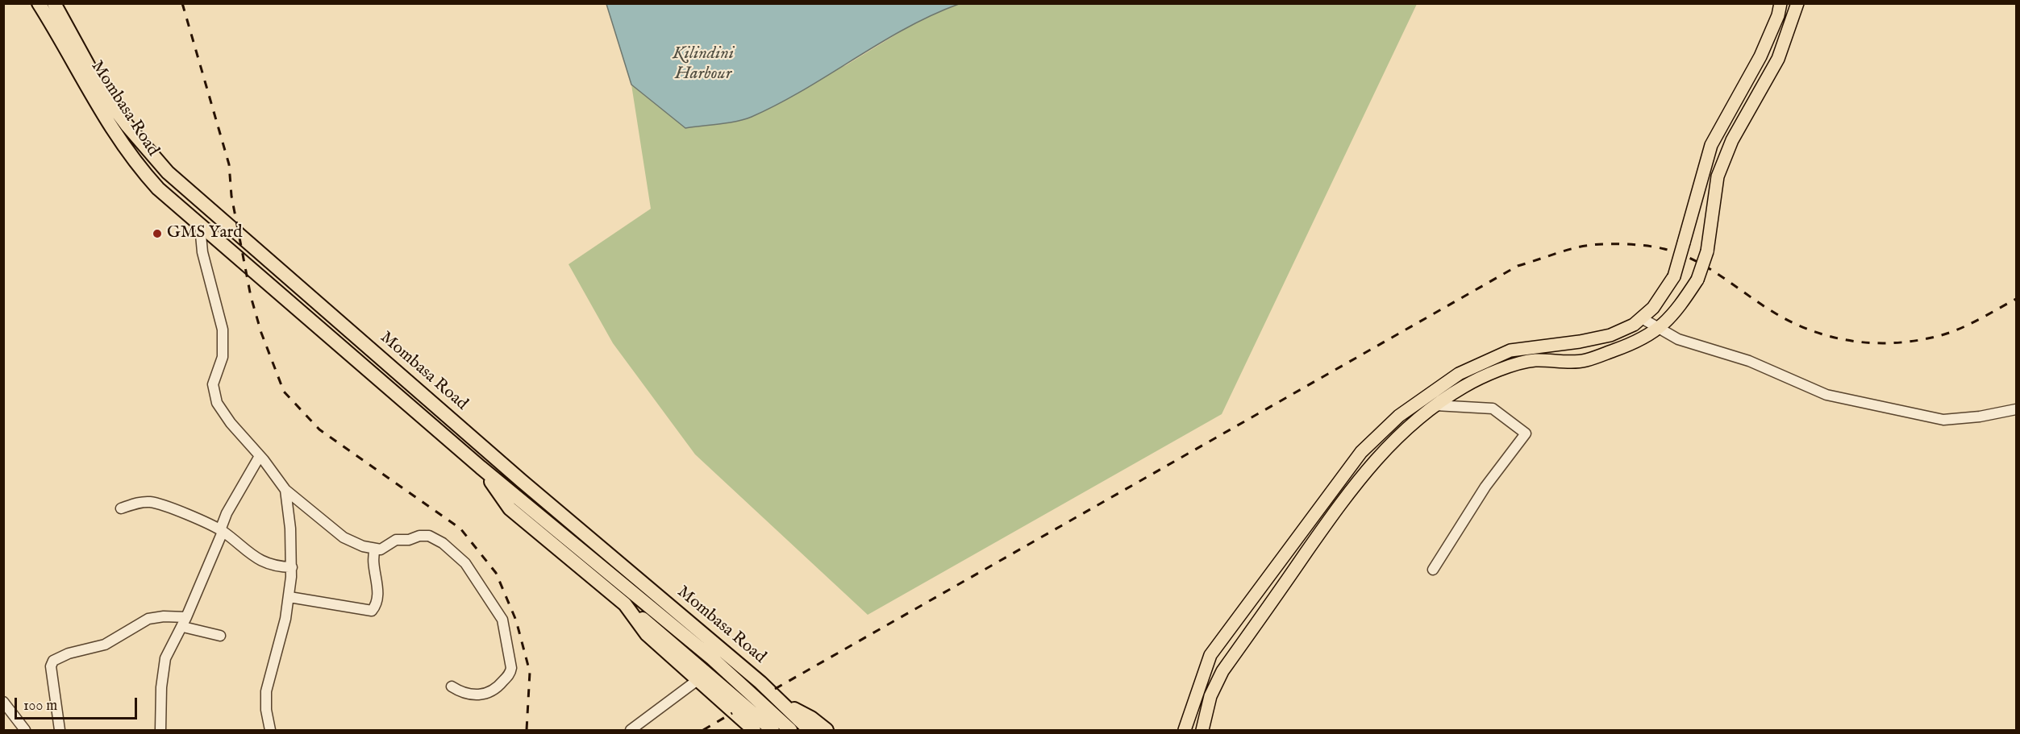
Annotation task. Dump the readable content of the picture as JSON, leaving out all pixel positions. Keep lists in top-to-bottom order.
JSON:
{
  "streets": {
    "highway": ["Mombasa Road"]
  },
  "water": ["Kilindini Harbour"],
  "places": ["GMS Yard"],
  "scale_bar": "100 m"
}
